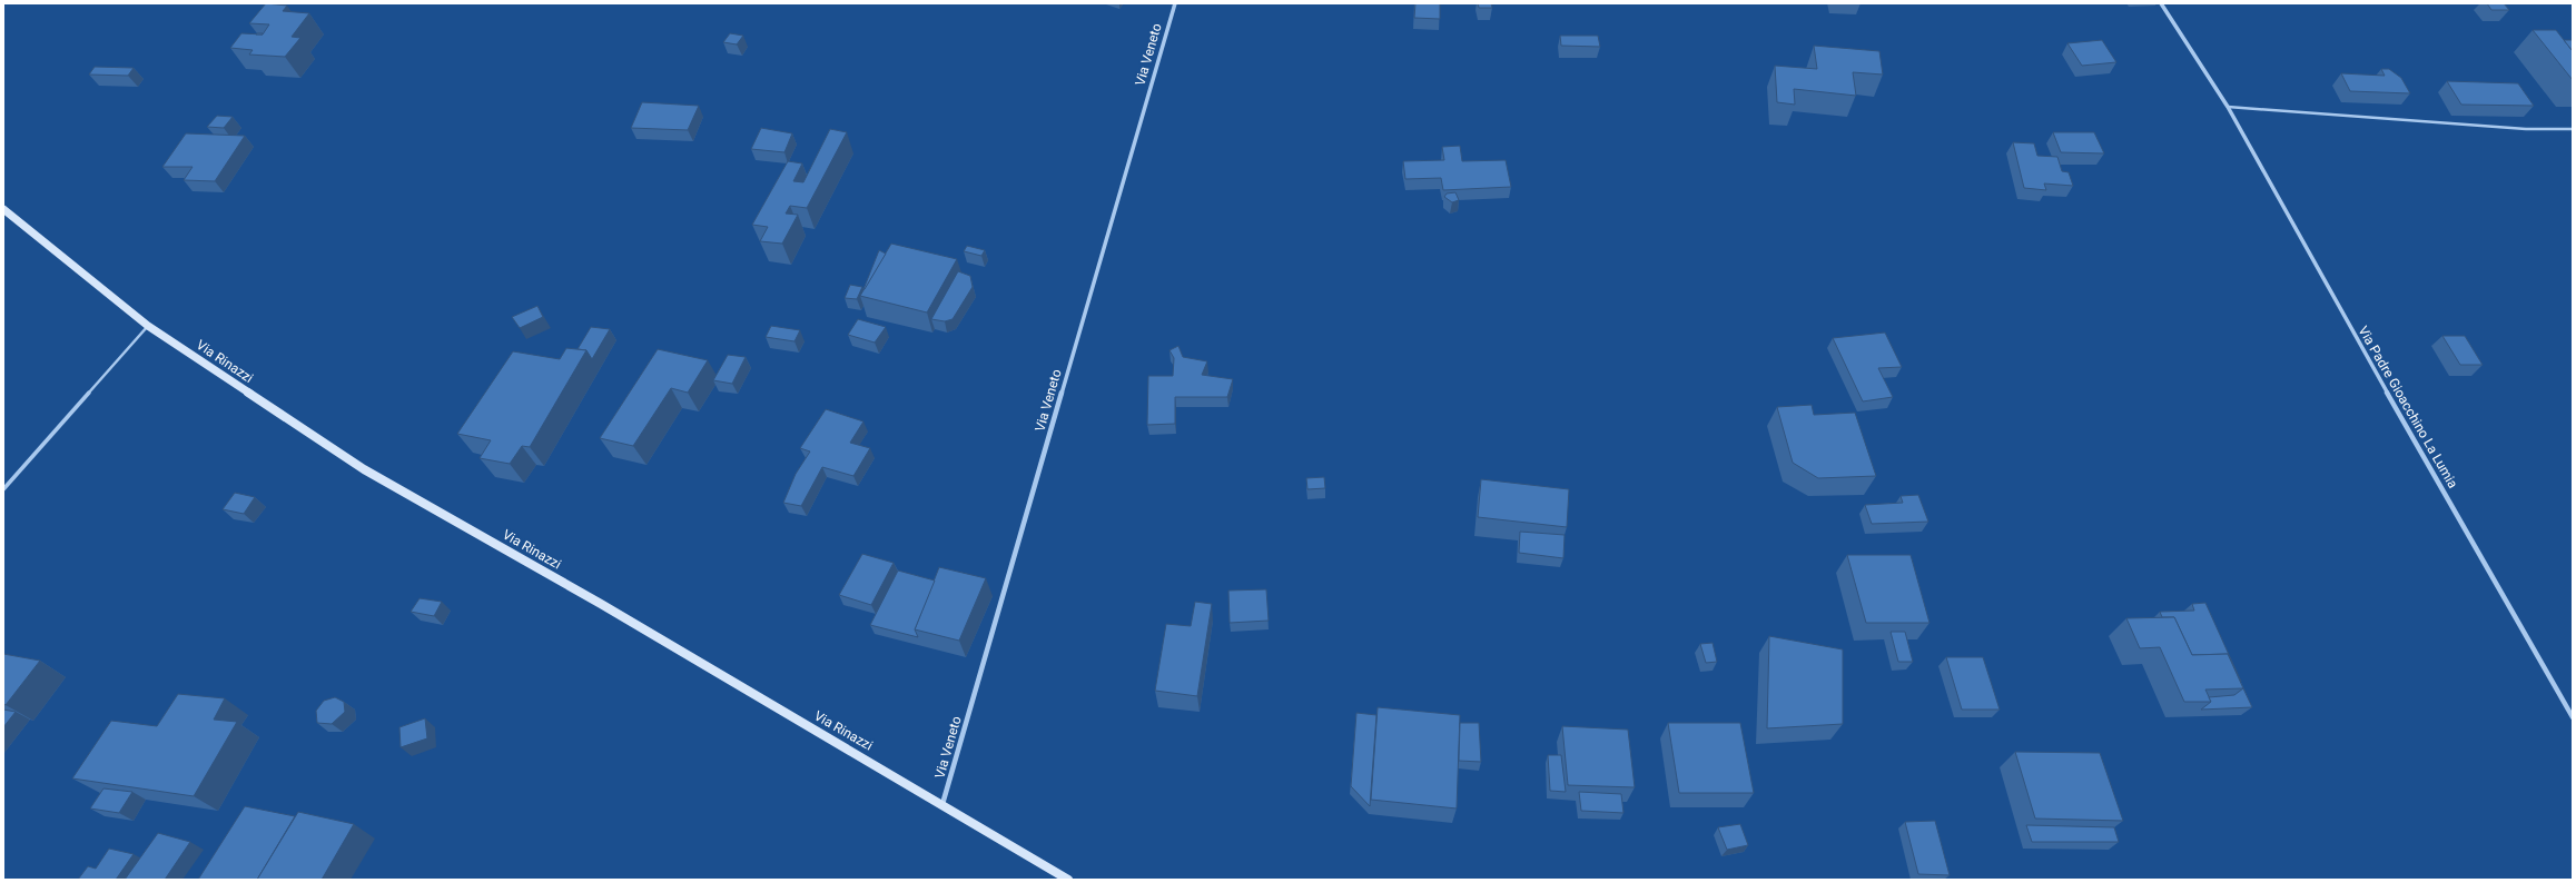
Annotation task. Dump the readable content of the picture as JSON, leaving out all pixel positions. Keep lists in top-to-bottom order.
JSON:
{
  "streets": {
    "street": ["Via Veneto", "Via Rinazzi", "Via Padre Gioacchino La Lumia"]
  },
  "crossings": [
    ["Via Veneto", "Via Rinazzi"]
  ]
}
